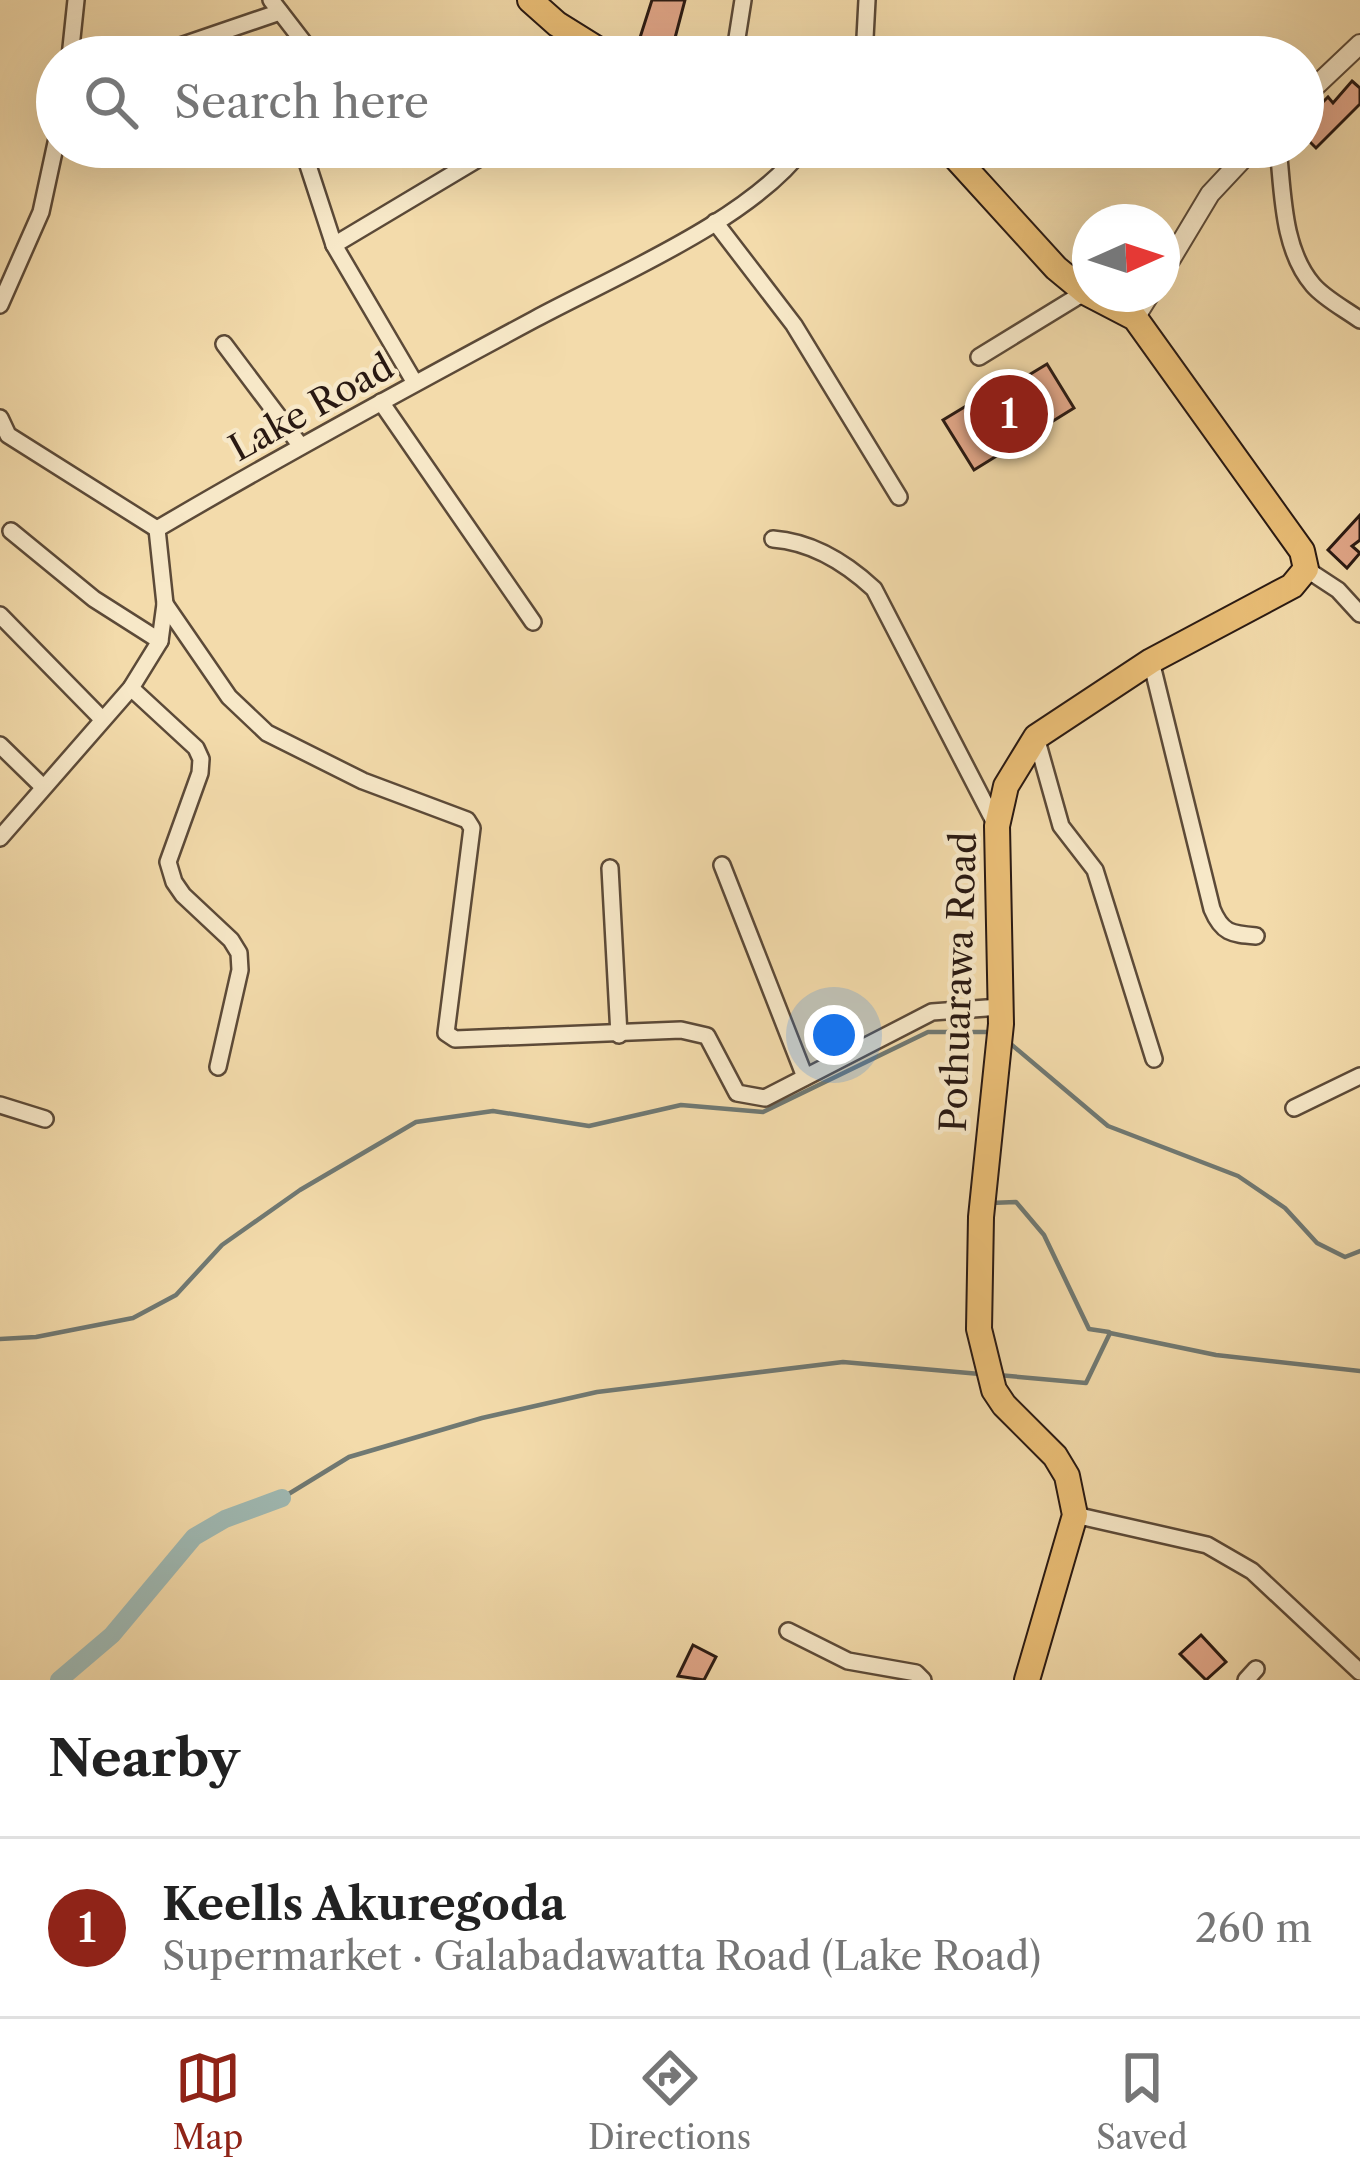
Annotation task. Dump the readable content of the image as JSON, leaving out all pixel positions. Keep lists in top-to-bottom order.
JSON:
{
  "streets": {
    "main road": ["Pothuarawa Road"],
    "street": ["Lake Road"]
  },
  "north": "right",
  "page": {
    "search": "Search here",
    "pins": "1",
    "heading": "Nearby",
    "list": [
      {
        "mark": "1",
        "name": "Keells Akuregoda",
        "note": "Supermarket · Galabadawatta Road (Lake Road)",
        "value": "260 m"
      }
    ],
    "nav": ["Map", "Directions", "Saved"]
  }
}
